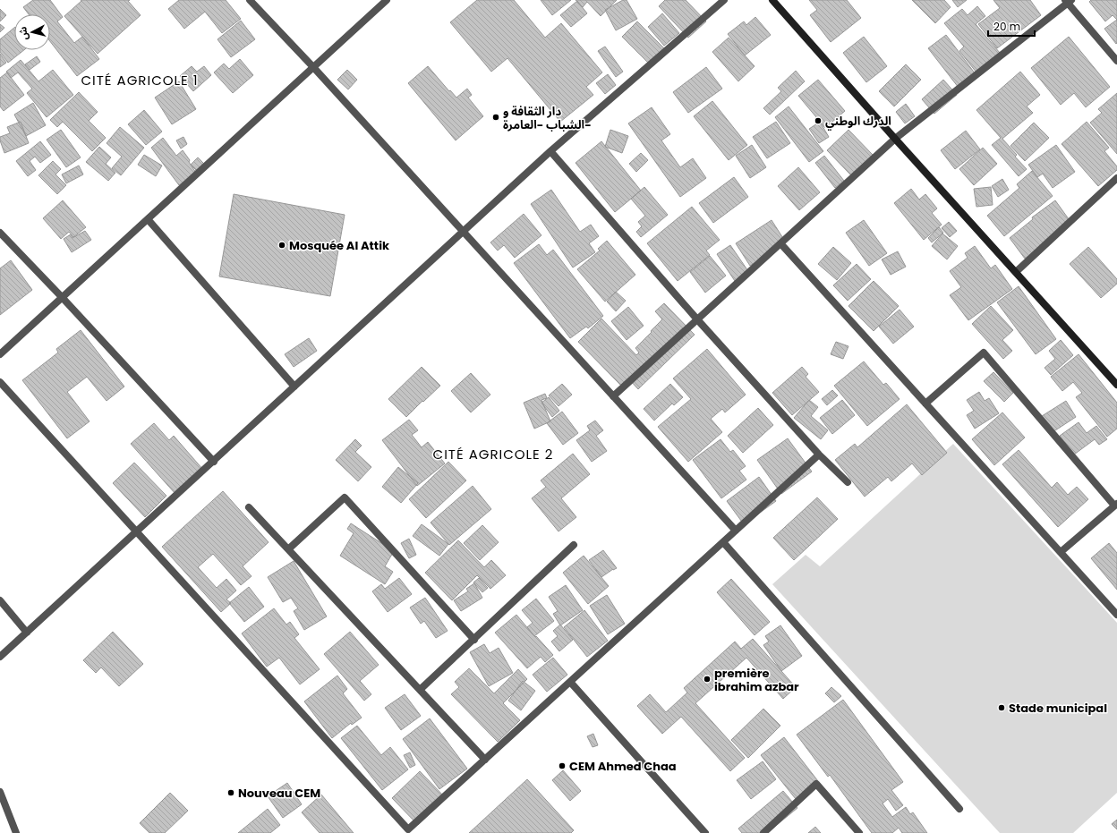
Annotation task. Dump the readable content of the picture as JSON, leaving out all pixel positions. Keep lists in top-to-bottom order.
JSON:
{
  "districts": ["CITÉ AGRICOLE 1", "CITÉ AGRICOLE 2"],
  "places": [
    "دار الثقافة و الشباب -العامرة-",
    "الدرك الوطني",
    "Mosquée Al Attik",
    "première ibrahim azbar",
    "Stade municipal",
    "CEM Ahmed Chaa",
    "Nouveau CEM"
  ],
  "scale_bar": "20 m",
  "north": "left"
}
